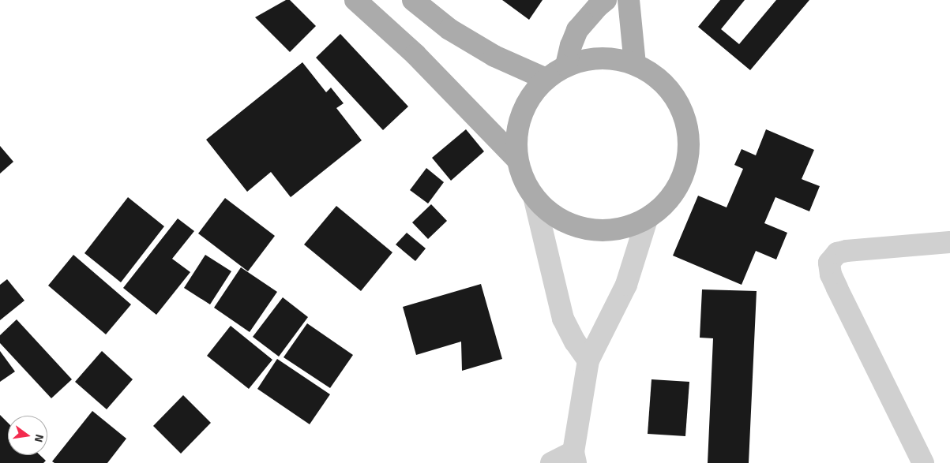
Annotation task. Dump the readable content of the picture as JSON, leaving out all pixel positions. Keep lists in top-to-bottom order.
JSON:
{
  "north": "right"
}
